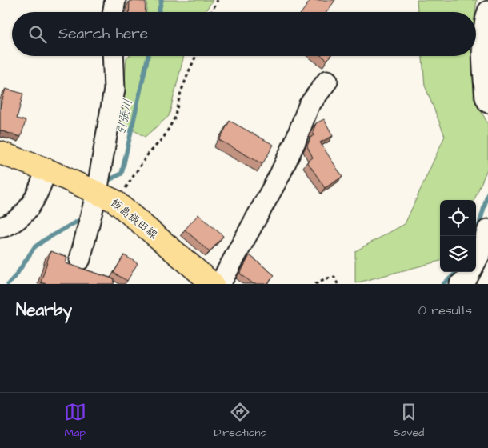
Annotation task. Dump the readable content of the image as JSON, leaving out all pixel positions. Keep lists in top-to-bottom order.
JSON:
{
  "streets": {
    "main road": ["飯島飯田線"]
  },
  "water": ["引張川"],
  "page": {
    "search": "Search here",
    "heading": ["Nearby", "0 results"],
    "nav": ["Map", "Directions", "Saved"]
  }
}
